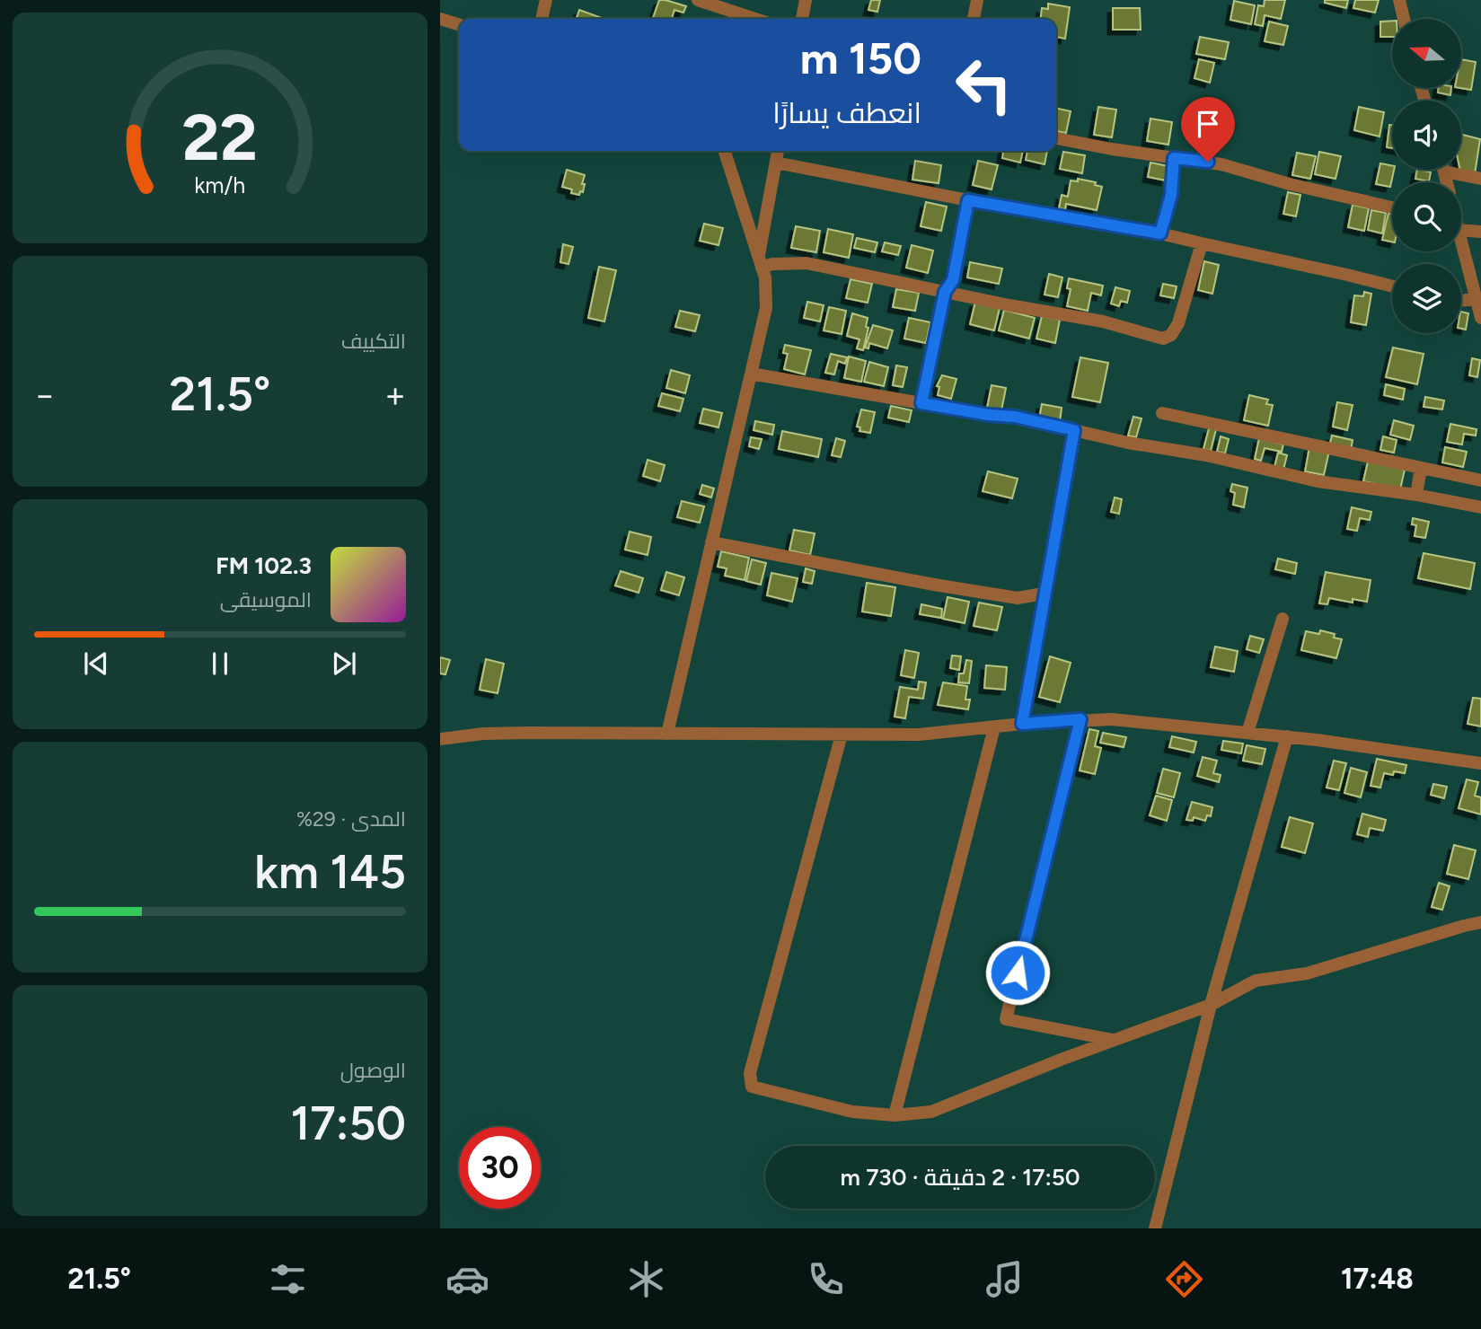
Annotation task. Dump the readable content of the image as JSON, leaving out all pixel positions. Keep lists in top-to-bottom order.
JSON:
{
  "north": "left",
  "page": {
    "turn": ["150 m", "انعطف يسارًا"],
    "tile": [
      "التكييف",
      ["المدى · 29%", "145 km"],
      ["الوصول", "17:50"]
    ],
    "heat": ["−", "21.5°", "+"],
    "song": ["102.3 FM", "الموسيقى"],
    "limit": "30",
    "trip": "17:50 · 2 دقيقة · 730 m",
    "tabs": ["17:48", "21.5°"],
    "gauge": ["22", "km/h"]
  }
}
